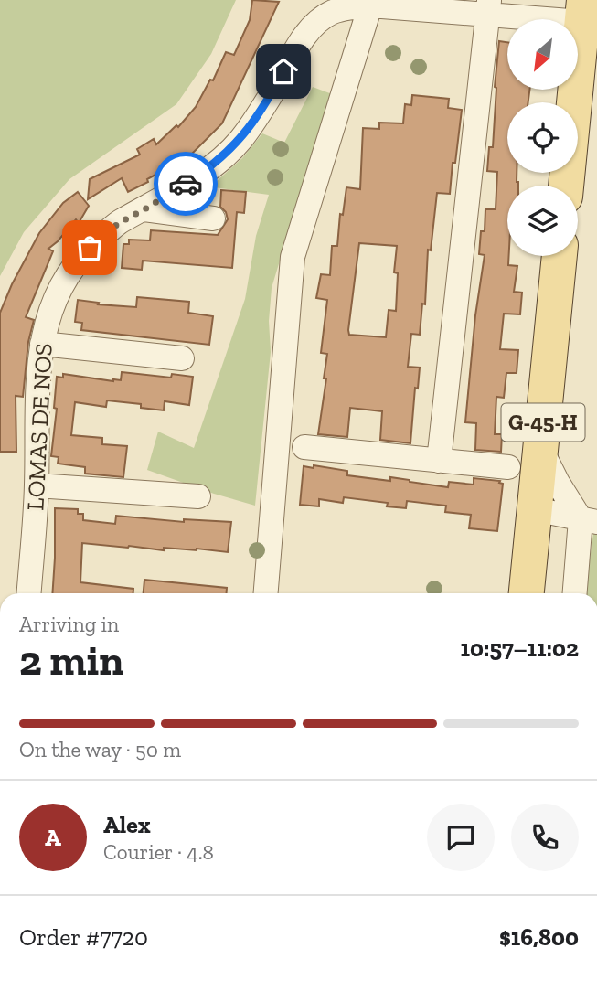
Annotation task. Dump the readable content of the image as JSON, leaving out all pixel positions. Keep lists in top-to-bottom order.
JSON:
{
  "streets": {
    "main road": ["G-45-H"],
    "street": ["LOMAS DE NOS"]
  },
  "north": "bottom left",
  "page": {
    "heading": ["2 min", "Arriving in", "10:57–11:02"],
    "panel": [
      "Alex",
      "Courier · 4.8",
      "Order #7720",
      "$16,800"
    ],
    "bar": "On the way · 50 m",
    "round": "A"
  }
}
